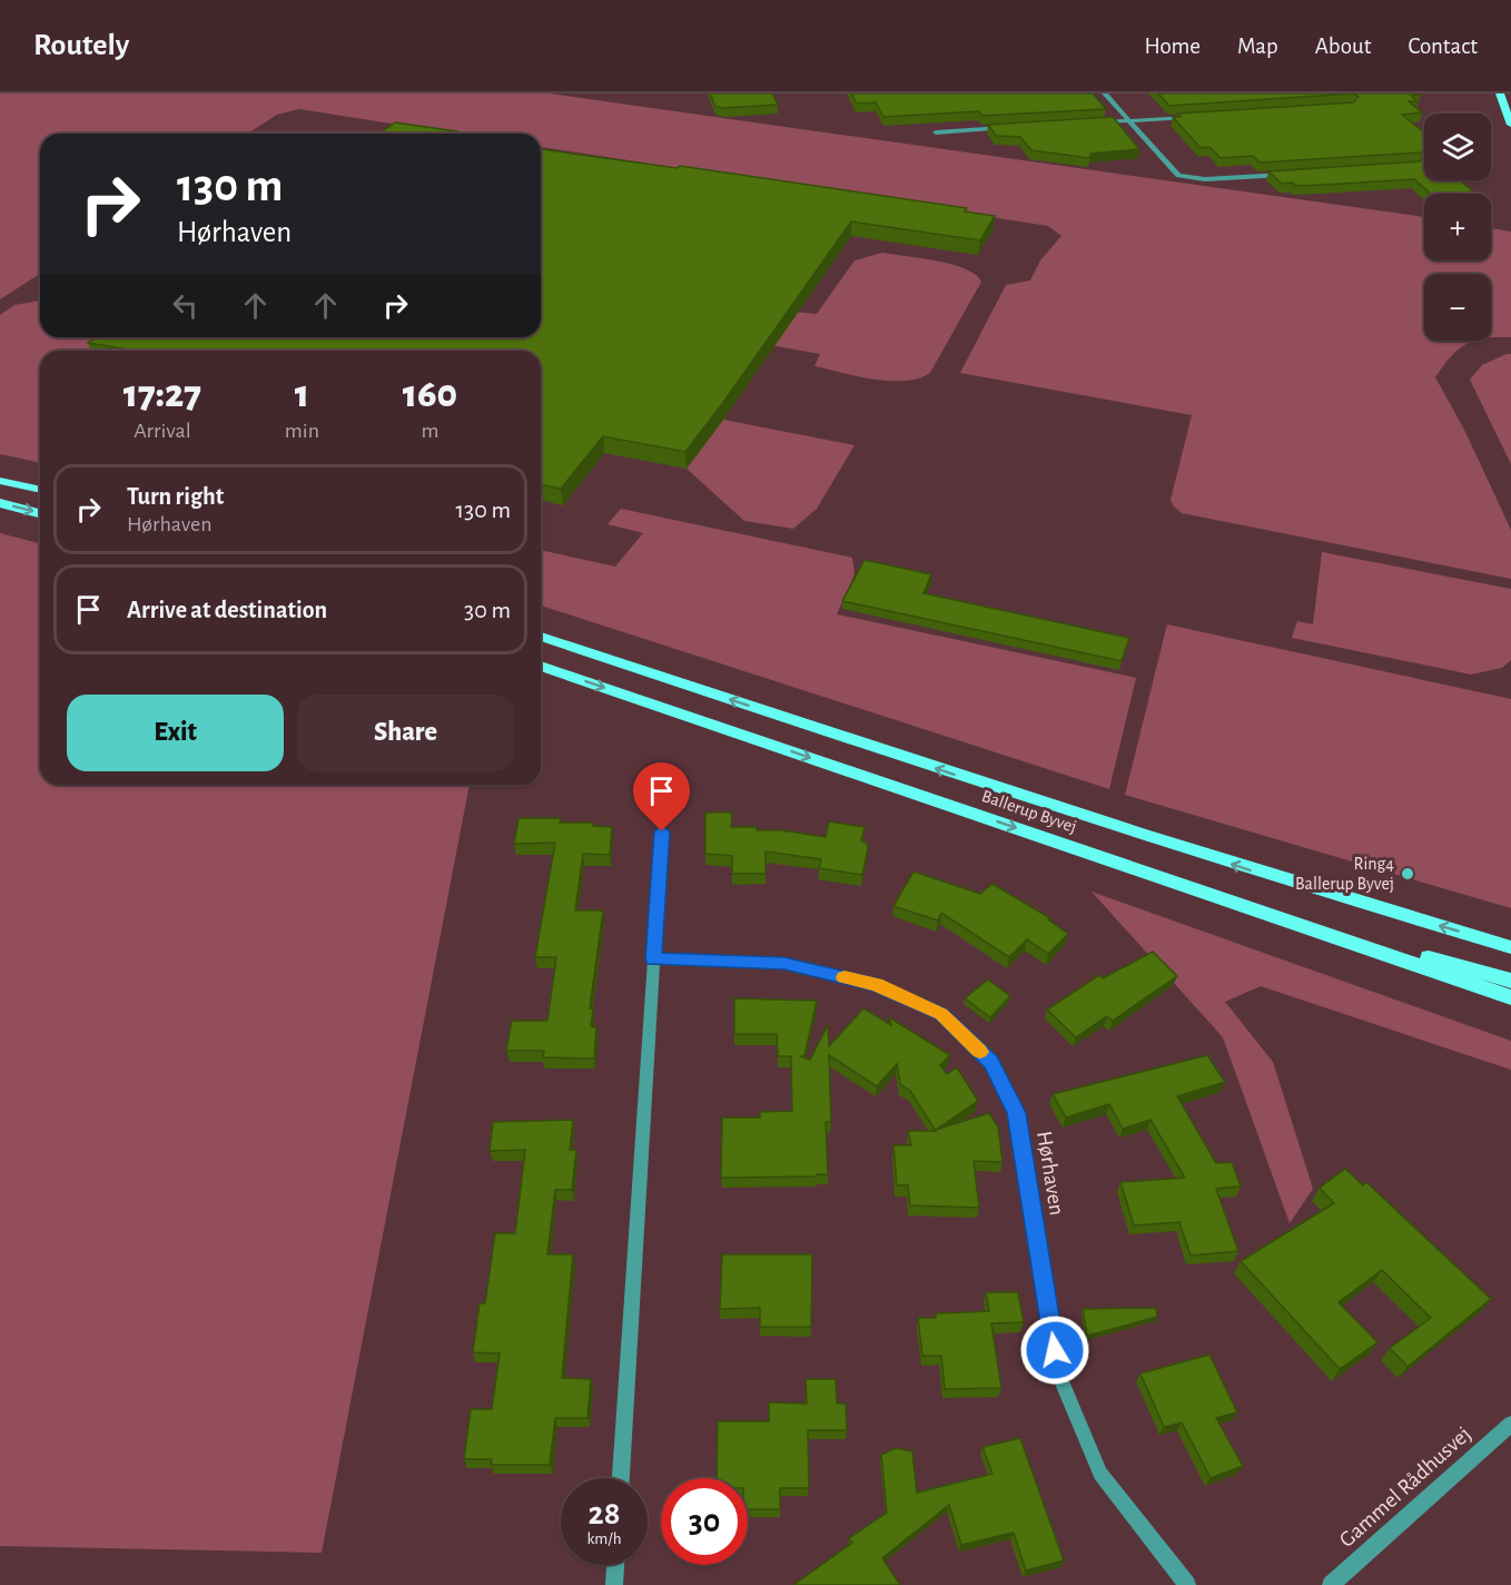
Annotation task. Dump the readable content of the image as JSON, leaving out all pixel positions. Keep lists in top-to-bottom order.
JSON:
{
  "streets": {
    "main road": ["Ballerup Byvej"],
    "street": ["Hørhaven", "Gammel Rådhusvej"]
  },
  "places": ["Ring4 Ballerup Byvej"],
  "page": {
    "header": "Routely",
    "nav": [
      "Home",
      "Map",
      "About",
      "Contact"
    ],
    "map_buttons": ["+", "−"],
    "turn": ["130 m", "Hørhaven"],
    "eta": [
      "17:27",
      "Arrival",
      "1",
      "min",
      "160",
      "m"
    ],
    "list": [
      {
        "name": "Turn right",
        "note": "Hørhaven",
        "value": "130 m"
      },
      {
        "name": "Arrive at destination",
        "value": "30 m"
      }
    ],
    "buttons": ["Exit", "Share"],
    "speed": "28 km/h",
    "limit": "30"
  }
}
